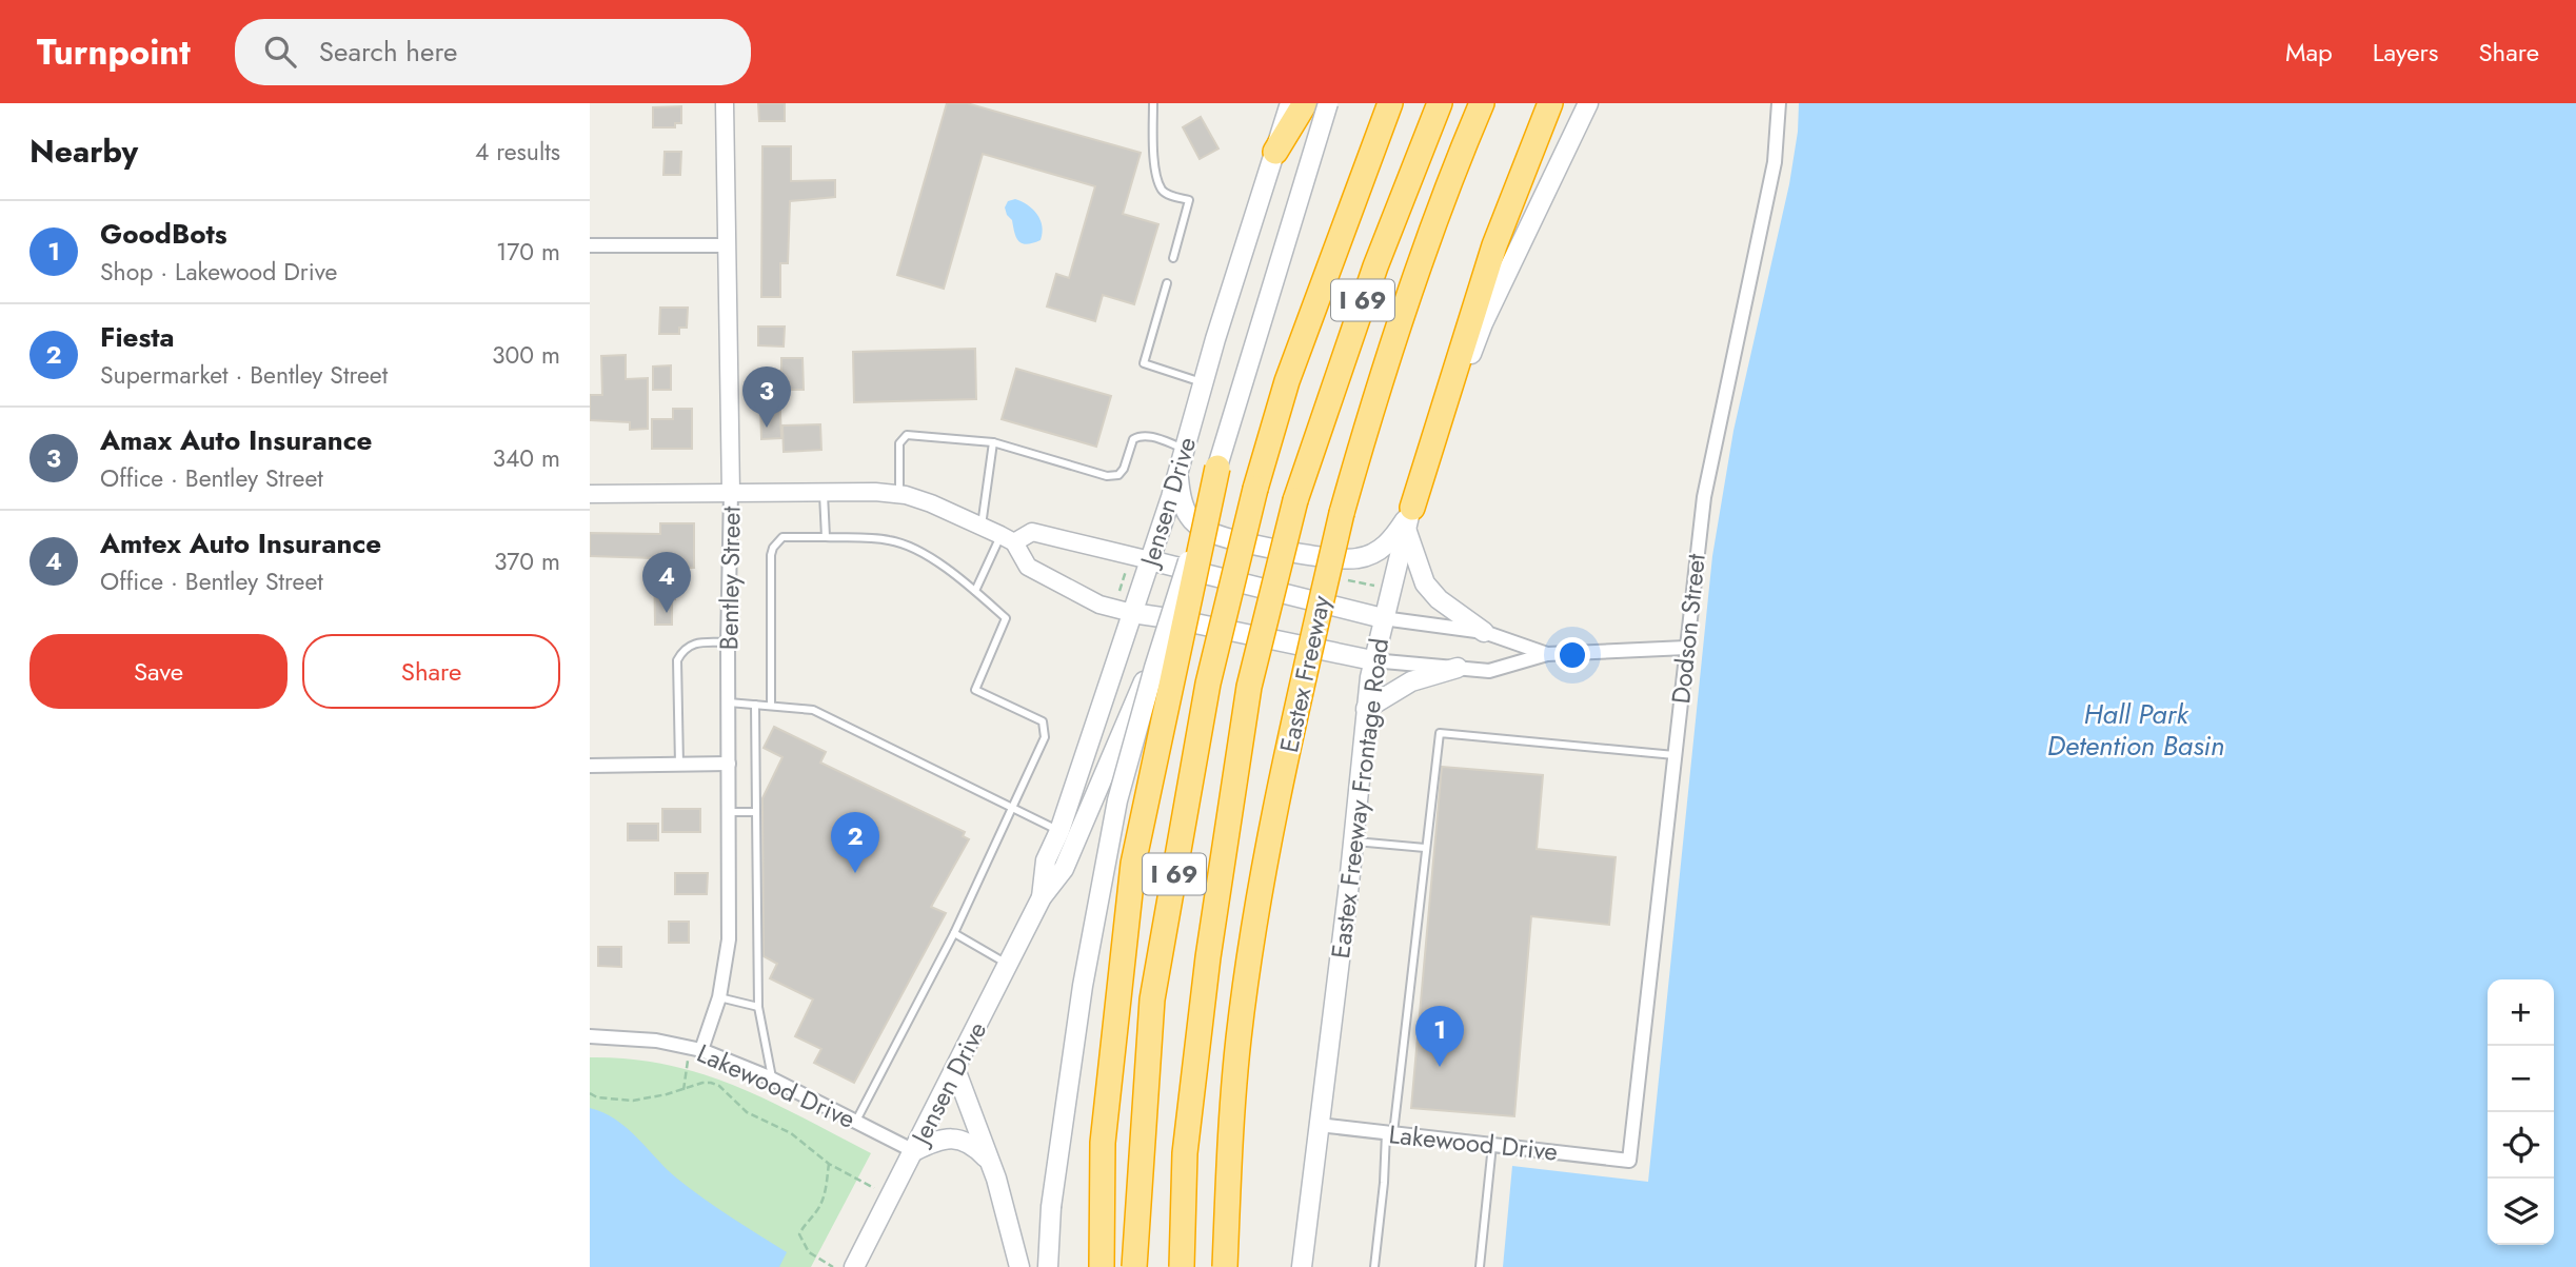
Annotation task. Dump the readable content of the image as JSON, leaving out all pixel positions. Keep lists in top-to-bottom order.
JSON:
{
  "streets": {
    "highway": ["I 69", "Eastex Freeway"],
    "main road": ["Jensen Drive", "Eastex Freeway Frontage Road"],
    "street": ["Bentley Street", "Dodson Street", "Lakewood Drive"]
  },
  "crossings": [
    ["Jensen Drive", "Lakewood Drive"],
    ["Bentley Street", "Lakewood Drive"],
    ["Dodson Street", "Lakewood Drive"],
    ["Eastex Freeway Frontage Road", "Lakewood Drive"]
  ],
  "water": ["Hall Park Detention Basin"],
  "page": {
    "header": "Turnpoint",
    "search": "Search here",
    "nav": ["Map", "Layers", "Share"],
    "heading": ["Nearby", "4 results"],
    "list": [
      {
        "mark": "1",
        "name": "GoodBots",
        "note": "Shop · Lakewood Drive",
        "value": "170 m"
      },
      {
        "mark": "2",
        "name": "Fiesta",
        "note": "Supermarket · Bentley Street",
        "value": "300 m"
      },
      {
        "mark": "3",
        "name": "Amax Auto Insurance",
        "note": "Office · Bentley Street",
        "value": "340 m"
      },
      {
        "mark": "4",
        "name": "Amtex Auto Insurance",
        "note": "Office · Bentley Street",
        "value": "370 m"
      }
    ],
    "pins": [
      "3",
      "4",
      "2",
      "1"
    ],
    "buttons": ["Save", "Share"],
    "map_buttons": ["+", "−"]
  }
}
